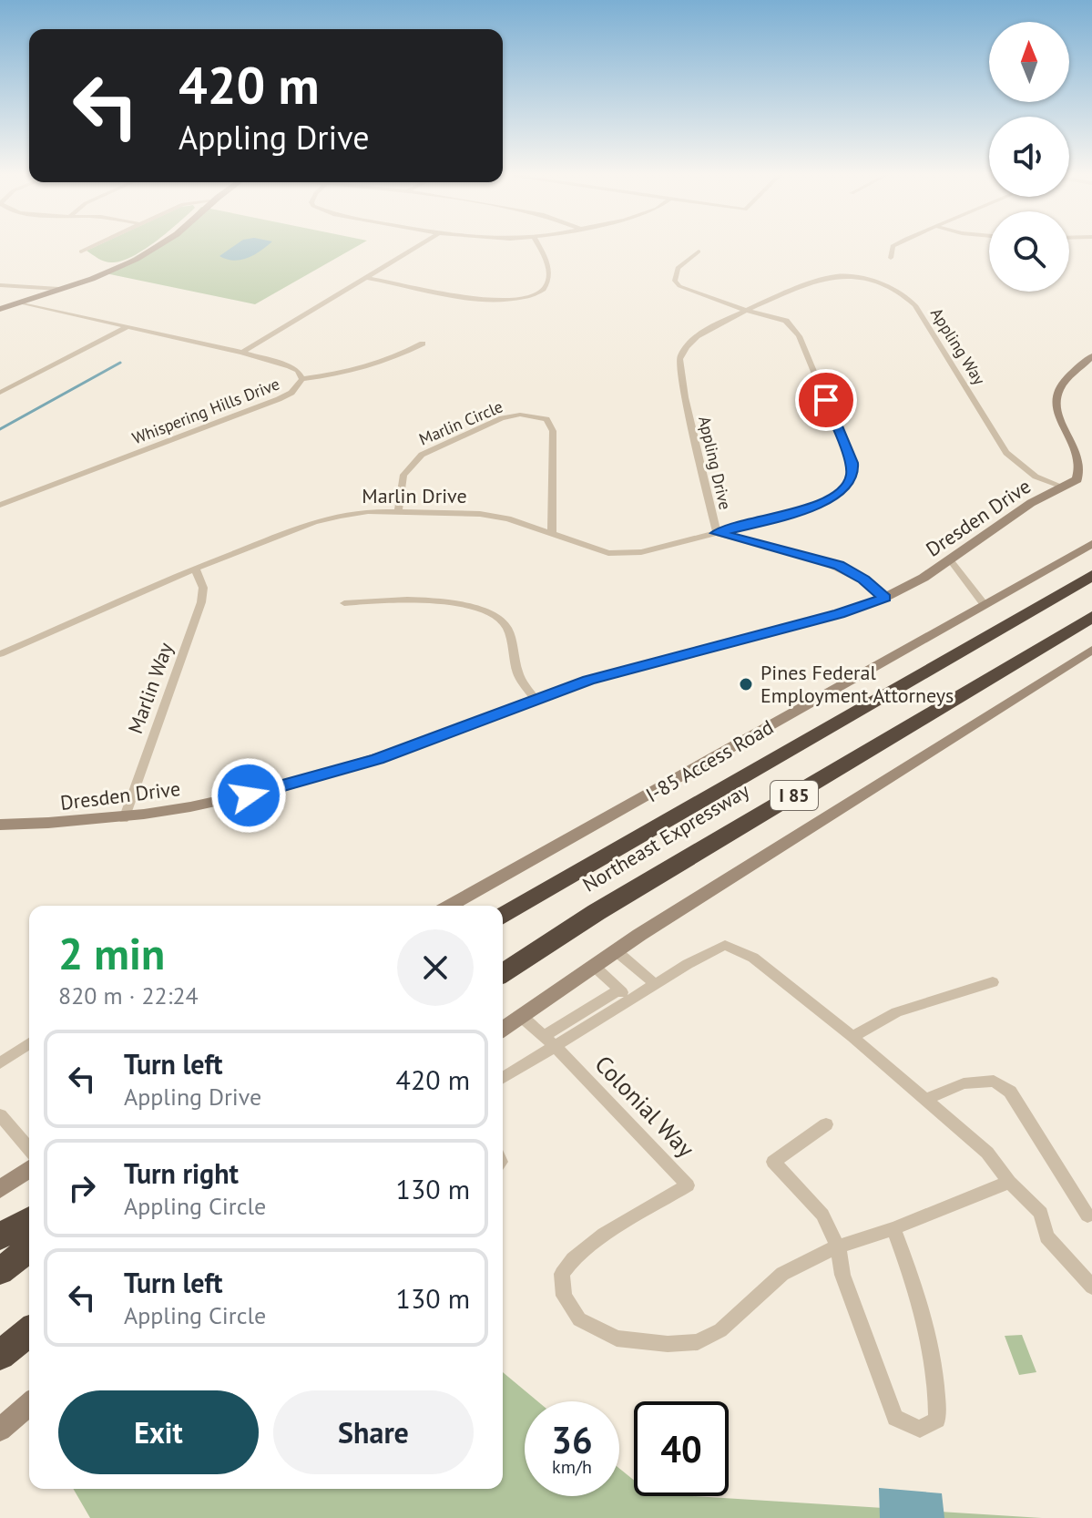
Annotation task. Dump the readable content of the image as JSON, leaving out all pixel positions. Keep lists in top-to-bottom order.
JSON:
{
  "streets": {
    "highway": ["I 85", "Northeast Expressway"],
    "street": [
      "Appling Way",
      "Whispering Hills Drive",
      "Marlin Circle",
      "Appling Drive",
      "Marlin Drive",
      "Dresden Drive",
      "Marlin Way",
      "I-85 Access Road",
      "Colonial Way"
    ]
  },
  "crossings": [
    ["Appling Way", "Appling Drive"],
    ["Appling Way", "Dresden Drive"],
    ["Marlin Circle", "Marlin Drive"],
    ["Appling Drive", "Marlin Drive"],
    ["Appling Drive", "Dresden Drive"],
    ["Marlin Drive", "Marlin Way"],
    ["Dresden Drive", "Marlin Way"]
  ],
  "places": ["Pines Federal Employment Attorneys"],
  "north": "top",
  "page": {
    "turn": ["420 m", "Appling Drive"],
    "heading": ["2 min", "820 m · 22:24"],
    "list": [
      {
        "name": "Turn left",
        "note": "Appling Drive",
        "value": "420 m"
      },
      {
        "name": "Turn right",
        "note": "Appling Circle",
        "value": "130 m"
      },
      {
        "name": "Turn left",
        "note": "Appling Circle",
        "value": "130 m"
      }
    ],
    "buttons": ["Exit", "Share"],
    "speed": "36 km/h",
    "limit": "40"
  }
}
